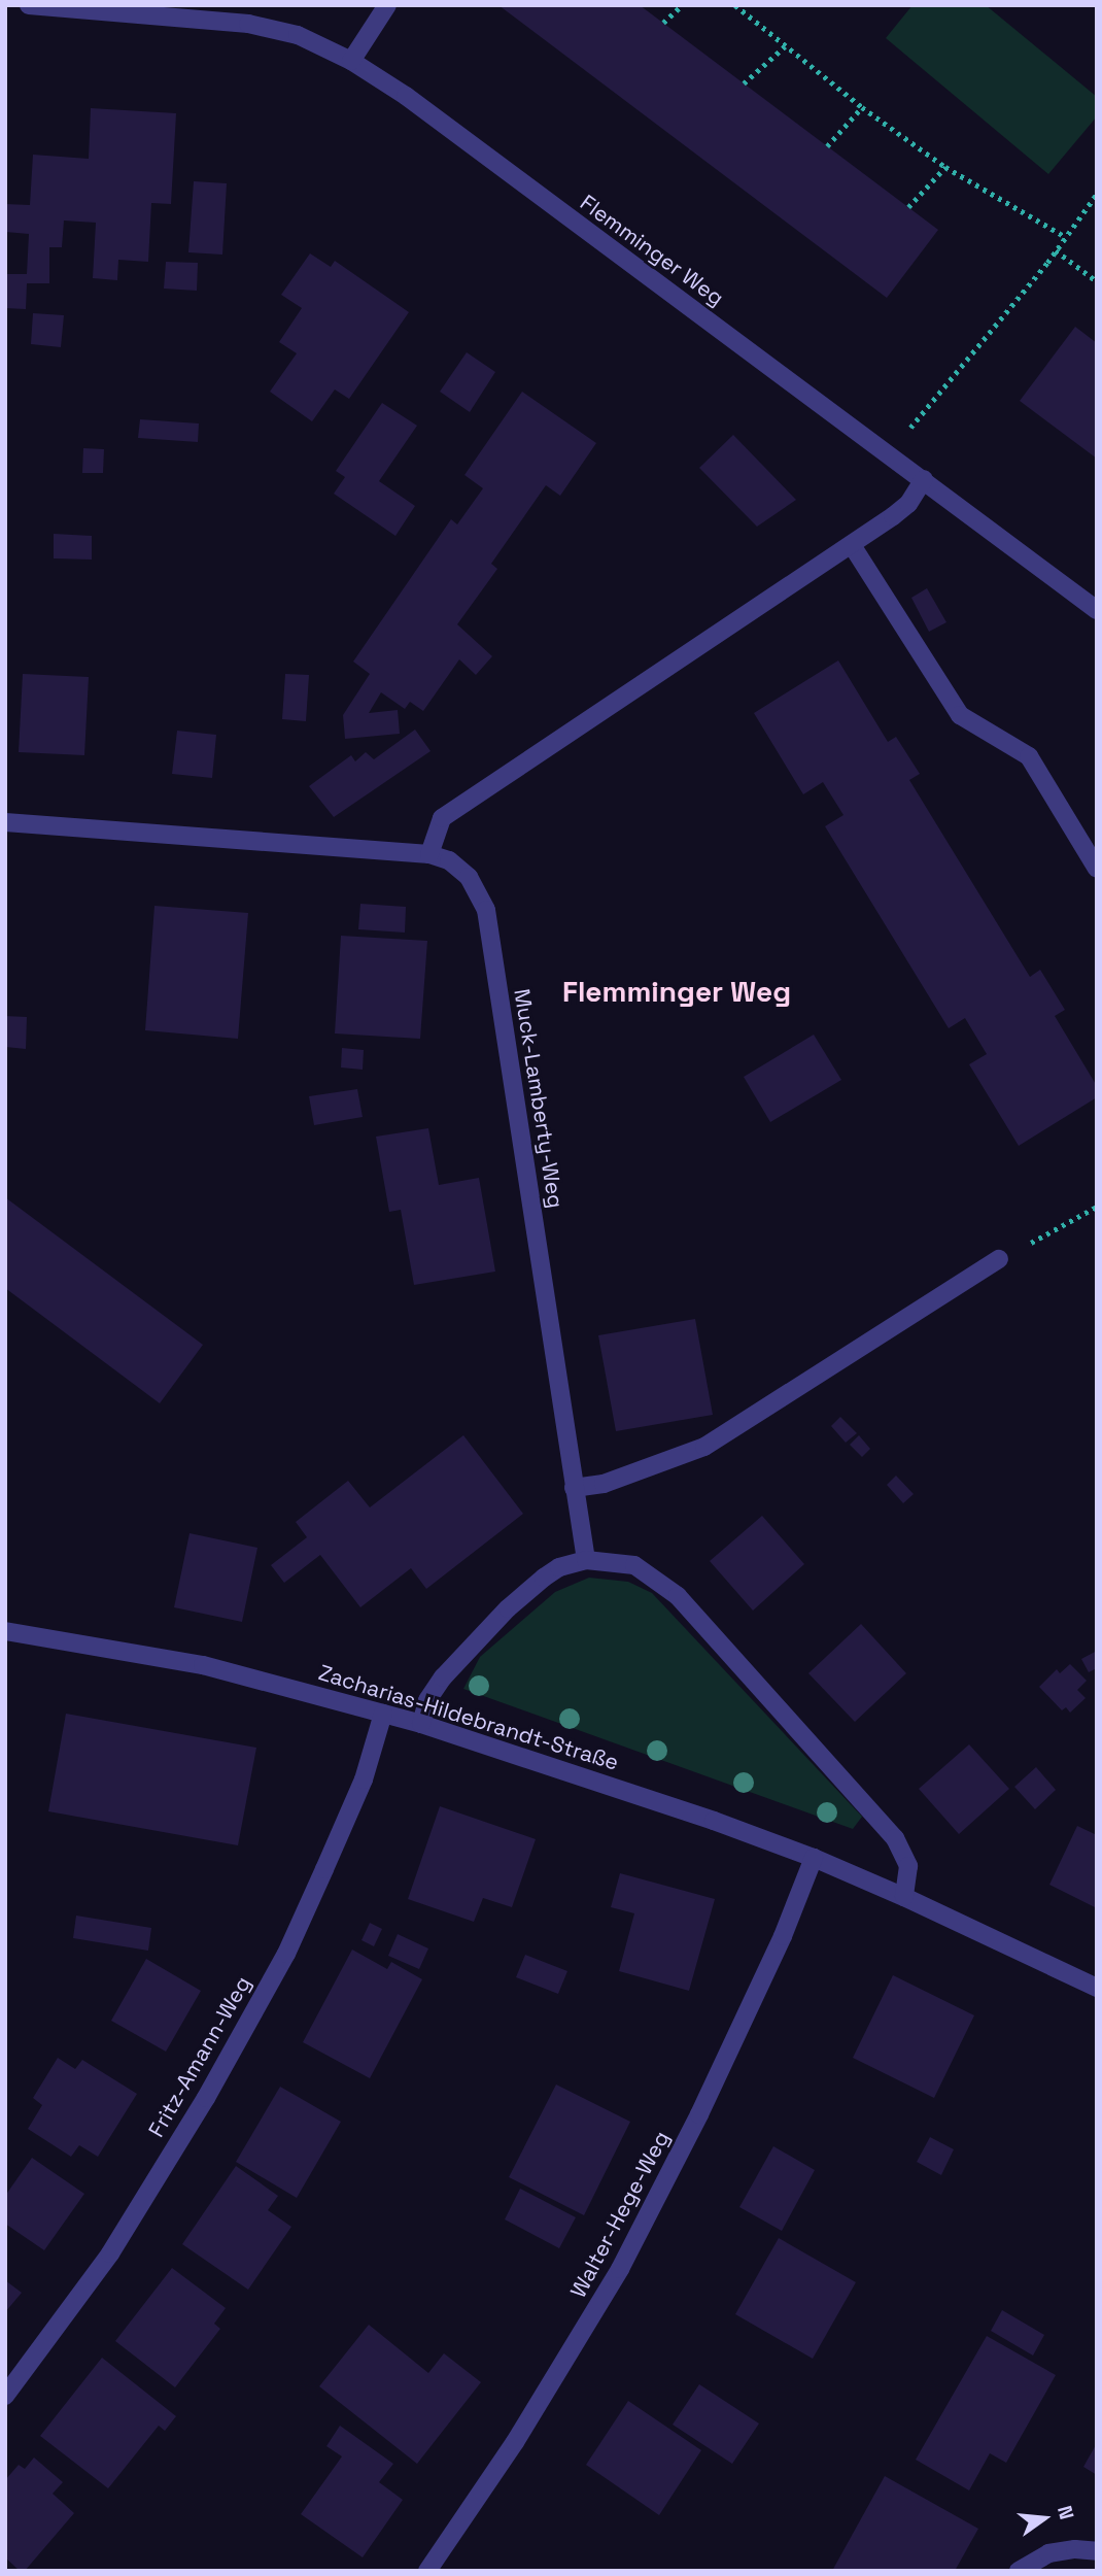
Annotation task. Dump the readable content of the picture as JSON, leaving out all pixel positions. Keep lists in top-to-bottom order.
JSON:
{
  "streets": {
    "street": [
      "Flemminger Weg",
      "Muck-Lamberty-Weg",
      "Zacharias-Hildebrandt-Straße",
      "Fritz-Amann-Weg",
      "Walter-Hege-Weg"
    ]
  },
  "crossings": [
    ["Zacharias-Hildebrandt-Straße", "Fritz-Amann-Weg"],
    ["Zacharias-Hildebrandt-Straße", "Walter-Hege-Weg"]
  ],
  "districts": ["Flemminger Weg"],
  "north": "right"
}
